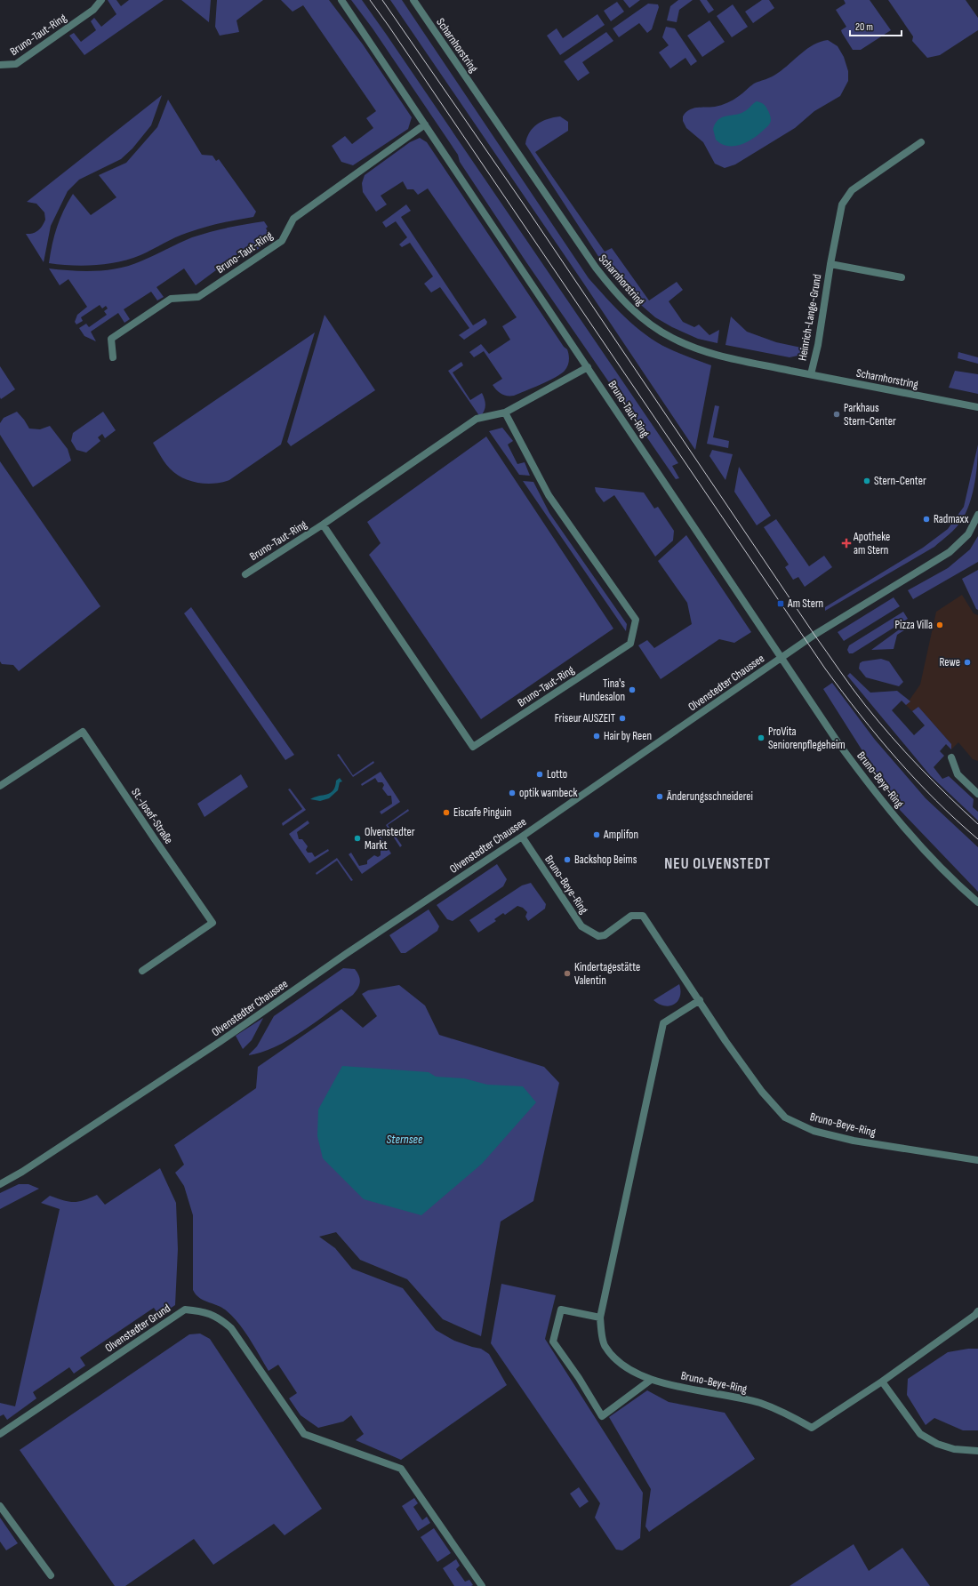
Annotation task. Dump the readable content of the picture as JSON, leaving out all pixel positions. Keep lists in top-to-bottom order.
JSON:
{
  "streets": {
    "street": [
      "Bruno-Taut-Ring",
      "Scharnhorstring",
      "Heinrich-Lange-Grund",
      "Olvenstedter Chaussee",
      "Bruno-Beye-Ring",
      "St.-Josef-Straße",
      "Olvenstedter Grund"
    ]
  },
  "crossings": [
    ["Bruno-Taut-Ring", "Olvenstedter Chaussee"],
    ["Bruno-Taut-Ring", "Bruno-Beye-Ring"],
    ["Scharnhorstring", "Heinrich-Lange-Grund"],
    ["Olvenstedter Chaussee", "Bruno-Beye-Ring"]
  ],
  "districts": ["NEU OLVENSTEDT"],
  "water": ["Sternsee"],
  "places": {
    "other": [
      "Parkhaus Stern-Center",
      "Stern-Center",
      "Radmaxx",
      "Pizza Villa",
      "Rewe",
      "Tina's Hundesalon",
      "Friseur AUSZEIT",
      "Hair by Reen",
      "ProVita Seniorenpflegeheim",
      "Lotto",
      "optik wambeck",
      "Änderungsschneiderei",
      "Eiscafe Pinguin",
      "Amplifon",
      "Olvenstedter Markt",
      "Backshop Beims",
      "Kindertagestätte Valentin"
    ],
    "health": ["Apotheke am Stern"],
    "transit": ["Am Stern"]
  },
  "scale_bar": "20 m"
}
